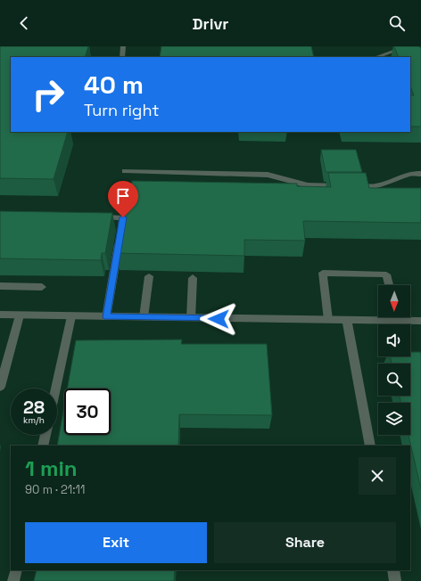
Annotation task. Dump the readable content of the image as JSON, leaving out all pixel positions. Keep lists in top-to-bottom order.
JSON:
{
  "north": "bottom",
  "page": {
    "header": "Drivr",
    "turn": ["40 m", "Turn right"],
    "speed": "28 km/h",
    "limit": "30",
    "heading": ["1 min", "90 m · 21:11"],
    "buttons": ["Exit", "Share"]
  }
}
